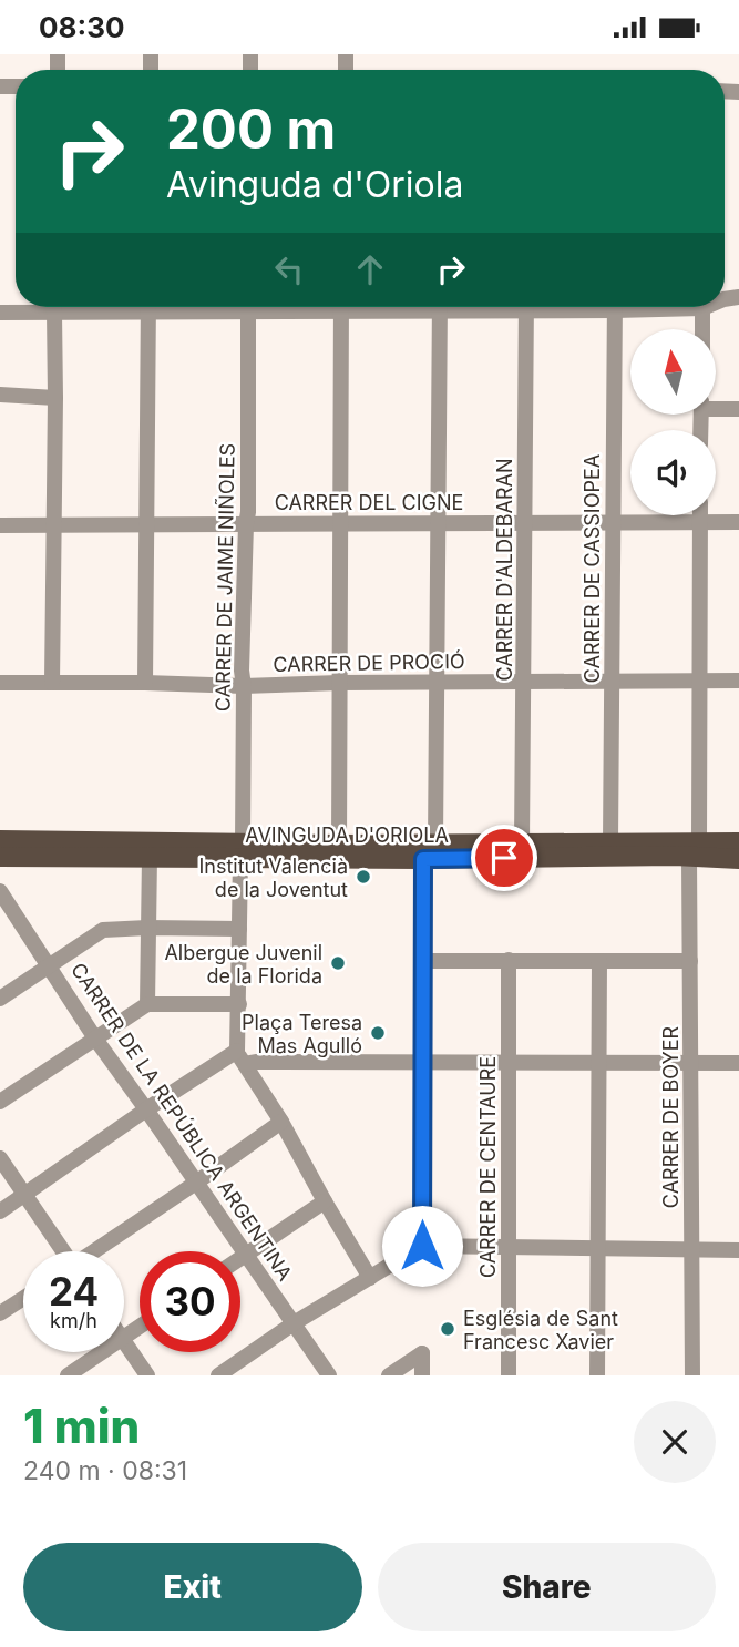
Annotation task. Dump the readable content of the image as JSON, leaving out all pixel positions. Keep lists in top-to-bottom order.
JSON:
{
  "streets": {
    "main road": ["AVINGUDA D'ORIOLA"],
    "street": [
      "CARRER DEL CIGNE",
      "CARRER DE CASSIOPEA",
      "CARRER D'ALDEBARAN",
      "CARRER DE JAIME NIÑOLES",
      "CARRER DE PROCIÓ",
      "CARRER DE BOYER",
      "CARRER DE LA REPÚBLICA ARGENTINA",
      "CARRER DE CENTAURE"
    ]
  },
  "crossings": [
    ["CARRER DEL CIGNE", "CARRER DE CASSIOPEA"],
    ["CARRER DEL CIGNE", "CARRER D'ALDEBARAN"],
    ["CARRER DEL CIGNE", "CARRER DE JAIME NIÑOLES"],
    ["CARRER DEL CIGNE", "CARRER DE BOYER"],
    ["CARRER DE CASSIOPEA", "CARRER DE PROCIÓ"],
    ["CARRER DE CASSIOPEA", "AVINGUDA D'ORIOLA"],
    ["CARRER D'ALDEBARAN", "CARRER DE PROCIÓ"],
    ["CARRER D'ALDEBARAN", "AVINGUDA D'ORIOLA"],
    ["CARRER DE JAIME NIÑOLES", "CARRER DE PROCIÓ"],
    ["CARRER DE JAIME NIÑOLES", "AVINGUDA D'ORIOLA"],
    ["CARRER DE PROCIÓ", "CARRER DE BOYER"],
    ["AVINGUDA D'ORIOLA", "CARRER DE BOYER"]
  ],
  "places": [
    "Institut Valencià de la Joventut",
    "Albergue Juvenil de la Florida",
    "Plaça Teresa Mas Agulló",
    "Església de Sant Francesc Xavier"
  ],
  "north": "top",
  "page": {
    "status": "08:30",
    "turn": ["200 m", "Avinguda d'Oriola"],
    "speed": "24 km/h",
    "limit": "30",
    "heading": ["1 min", "240 m · 08:31"],
    "buttons": ["Exit", "Share"]
  }
}
